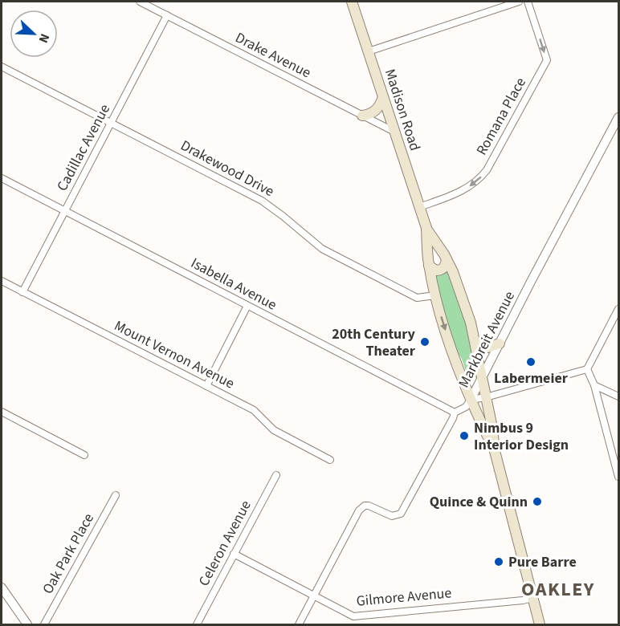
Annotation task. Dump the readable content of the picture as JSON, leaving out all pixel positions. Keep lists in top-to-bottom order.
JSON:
{
  "streets": {
    "main road": ["Madison Road"],
    "street": [
      "Drake Avenue",
      "Romana Place",
      "Cadillac Avenue",
      "Drakewood Drive",
      "Isabella Avenue",
      "Markbreit Avenue",
      "Mount Vernon Avenue",
      "Celeron Avenue",
      "Oak Park Place",
      "Gilmore Avenue"
    ]
  },
  "crossings": [
    ["Drake Avenue", "Madison Road"],
    ["Drake Avenue", "Cadillac Avenue"],
    ["Madison Road", "Romana Place"],
    ["Madison Road", "Drakewood Drive"],
    ["Madison Road", "Markbreit Avenue"],
    ["Madison Road", "Gilmore Avenue"],
    ["Cadillac Avenue", "Drakewood Drive"],
    ["Cadillac Avenue", "Isabella Avenue"],
    ["Cadillac Avenue", "Mount Vernon Avenue"],
    ["Isabella Avenue", "Markbreit Avenue"],
    ["Markbreit Avenue", "Gilmore Avenue"],
    ["Celeron Avenue", "Gilmore Avenue"]
  ],
  "one_way": ["Romana Place"],
  "districts": ["OAKLEY"],
  "places": [
    "20th Century Theater",
    "Labermeier",
    "Nimbus 9 Interior Design",
    "Quince & Quinn",
    "Pure Barre"
  ],
  "north": "bottom right"
}
